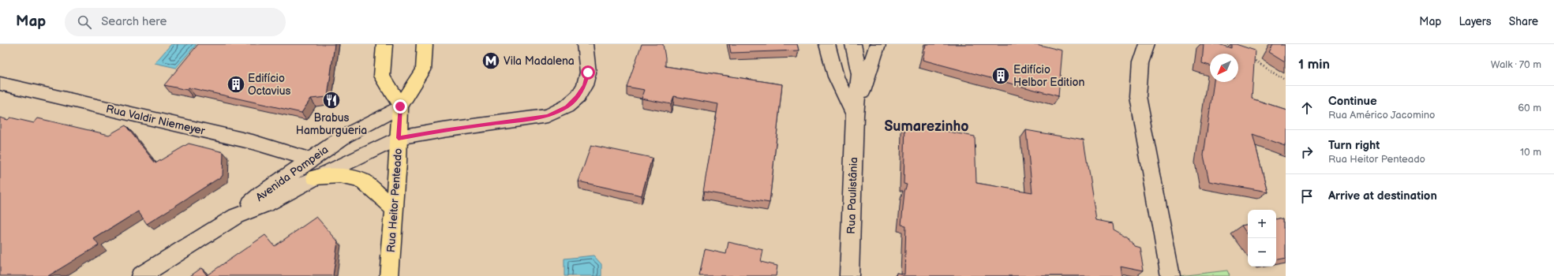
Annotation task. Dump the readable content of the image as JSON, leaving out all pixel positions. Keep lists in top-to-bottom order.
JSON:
{
  "streets": {
    "main road": ["Rua Heitor Penteado"],
    "street": ["Rua Valdir Niemeyer", "Avenida Pompeia", "Rua Paulistânia"]
  },
  "crossings": [
    ["Rua Valdir Niemeyer", "Avenida Pompeia"],
    ["Avenida Pompeia", "Rua Heitor Penteado"]
  ],
  "districts": ["Sumarezinho"],
  "places": {
    "metro station": ["Vila Madalena"],
    "building": ["Edifício Helbor Edition", "Edifício Octavius"],
    "restaurant": ["Brabus Hamburgueria"]
  },
  "north": "bottom left",
  "page": {
    "header": "Map",
    "search": "Search here",
    "nav": ["Map", "Layers", "Share"],
    "heading": ["1 min", "Walk · 70 m"],
    "list": [
      ["Continue", "Rua Américo Jacomino", "60 m"],
      ["Turn right", "Rua Heitor Penteado", "10 m"],
      "Arrive at destination"
    ],
    "map_buttons": ["+", "−"]
  }
}
